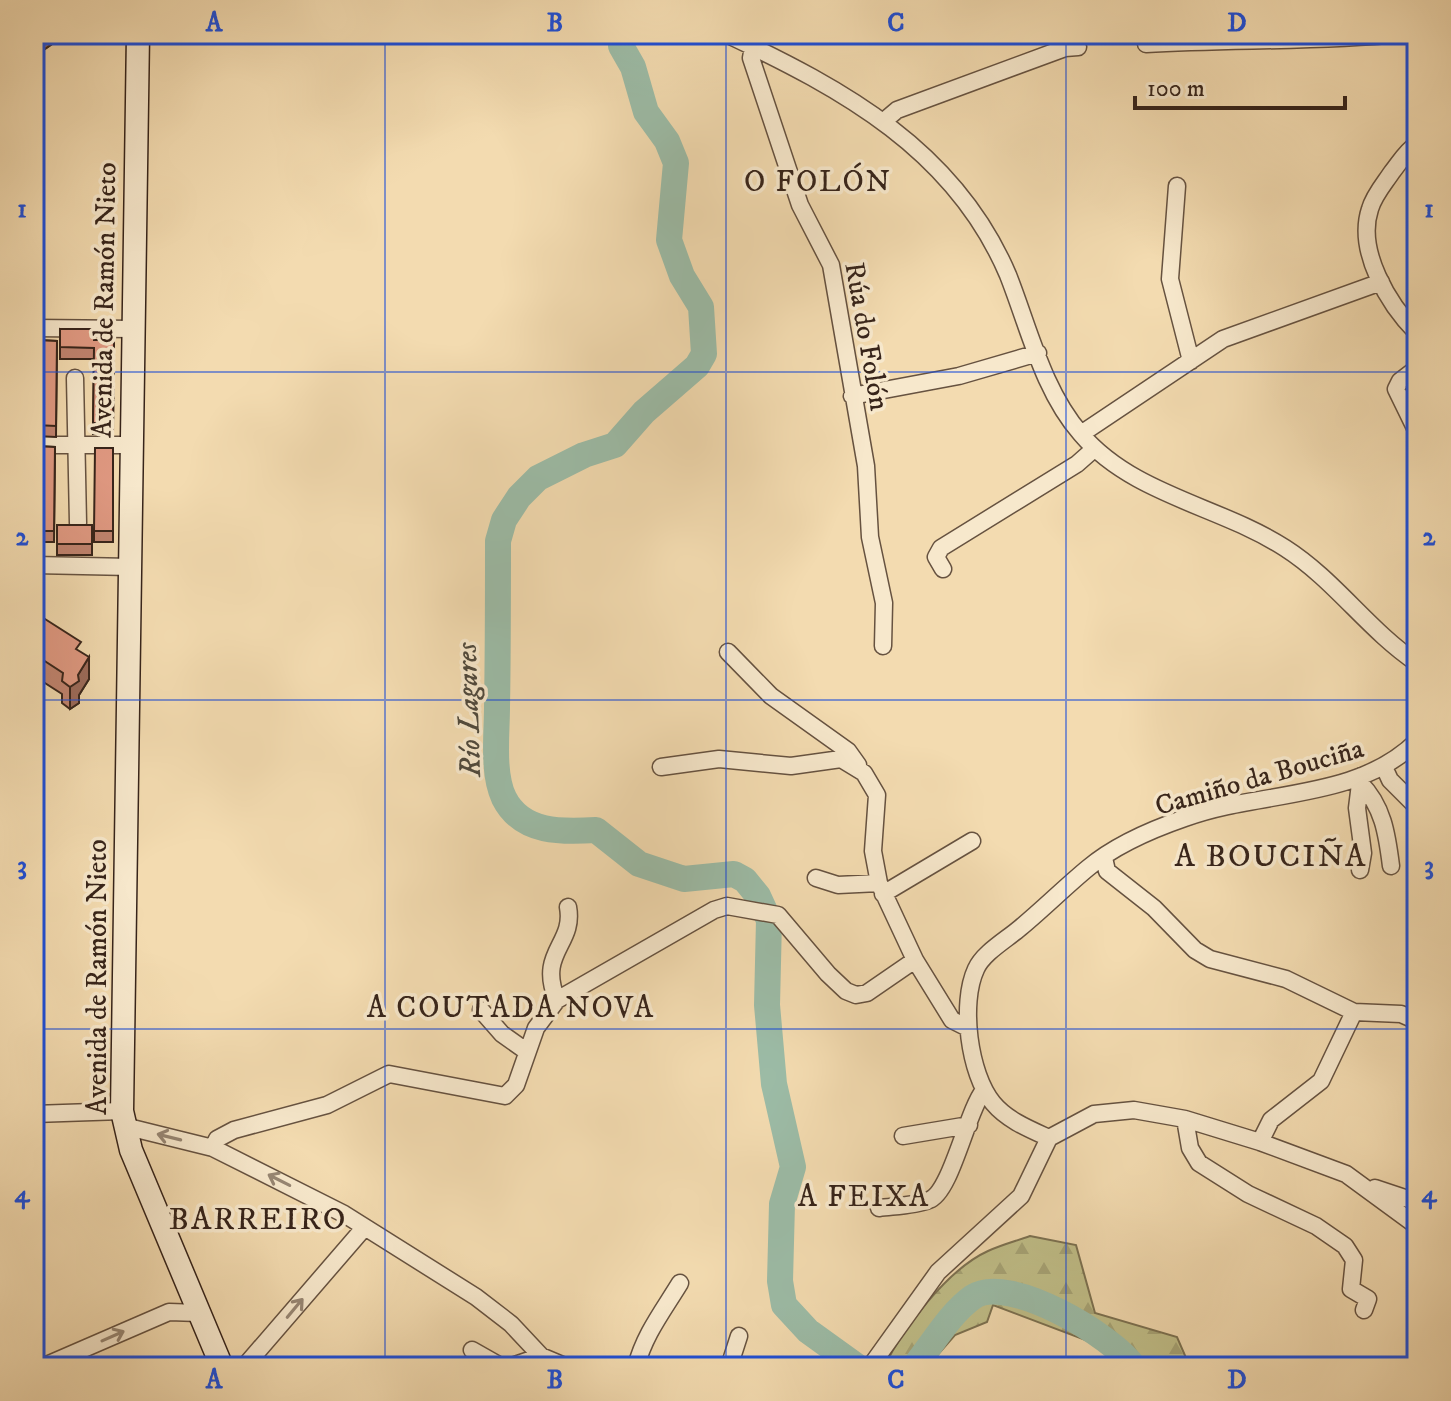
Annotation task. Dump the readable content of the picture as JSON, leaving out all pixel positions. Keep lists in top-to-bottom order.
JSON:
{
  "streets": {
    "main road": ["Avenida de Ramón Nieto"],
    "street": ["Rúa do Folón", "Camiño da Bouciña"]
  },
  "districts": [
    "O FOLÓN",
    "A BOUCIÑA",
    "A COUTADA NOVA",
    "A FEIXA",
    "BARREIRO"
  ],
  "water": ["Río Lagares"],
  "scale_bar": "100 m",
  "grid": {
    "columns": [
      "A",
      "B",
      "C",
      "D"
    ],
    "rows": [
      "1",
      "2",
      "3",
      "4"
    ]
  }
}
